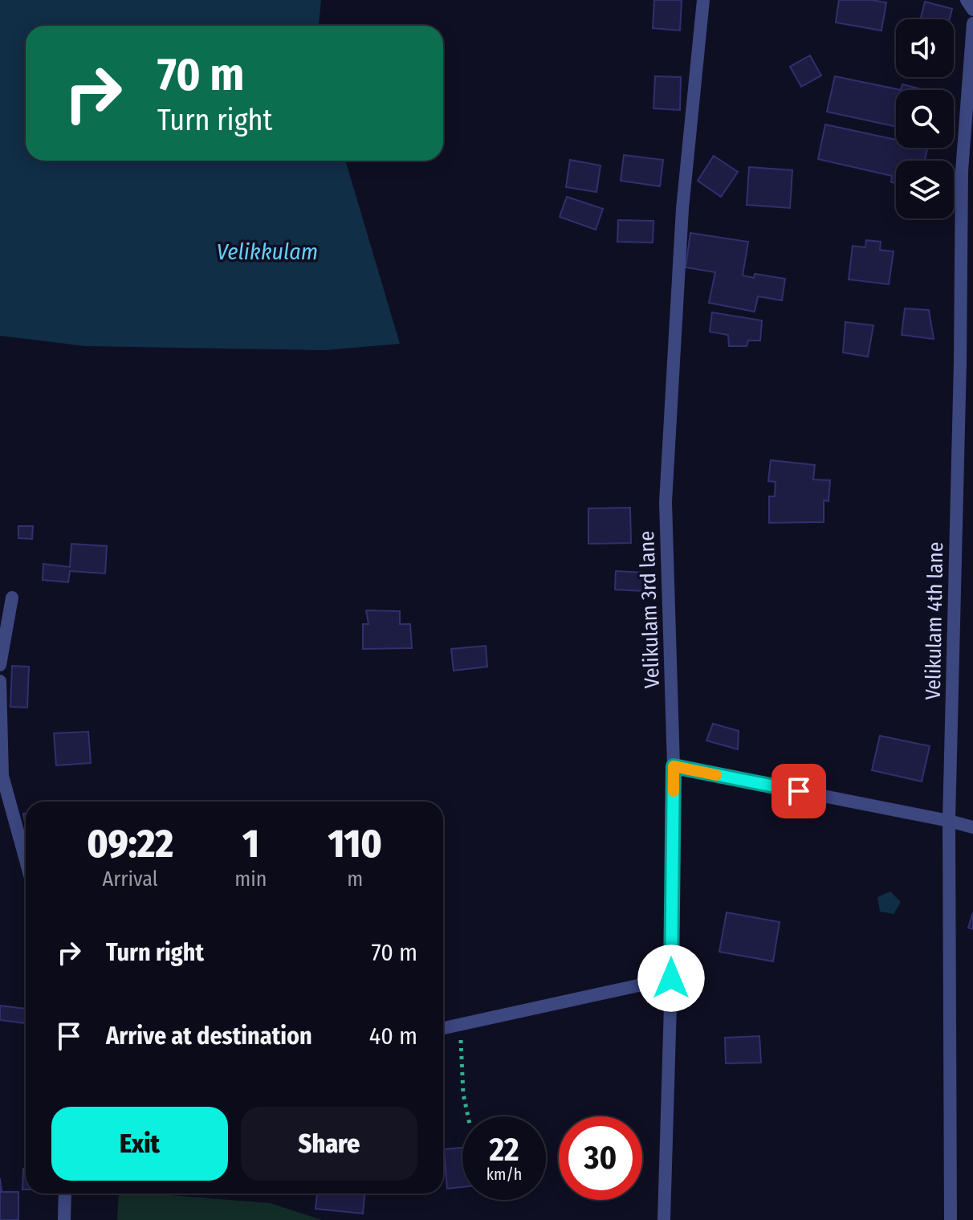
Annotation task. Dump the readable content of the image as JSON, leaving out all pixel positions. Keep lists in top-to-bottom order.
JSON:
{
  "streets": {
    "street": ["Velikulam 3rd lane", "Velikulam 4th lane"]
  },
  "water": ["Velikkulam"],
  "page": {
    "turn": ["70 m", "Turn right"],
    "eta": [
      "09:22",
      "Arrival",
      "1",
      "min",
      "110",
      "m"
    ],
    "list": [
      {
        "name": "Turn right",
        "value": "70 m"
      },
      {
        "name": "Arrive at destination",
        "value": "40 m"
      }
    ],
    "buttons": ["Exit", "Share"],
    "speed": "22 km/h",
    "limit": "30"
  }
}
